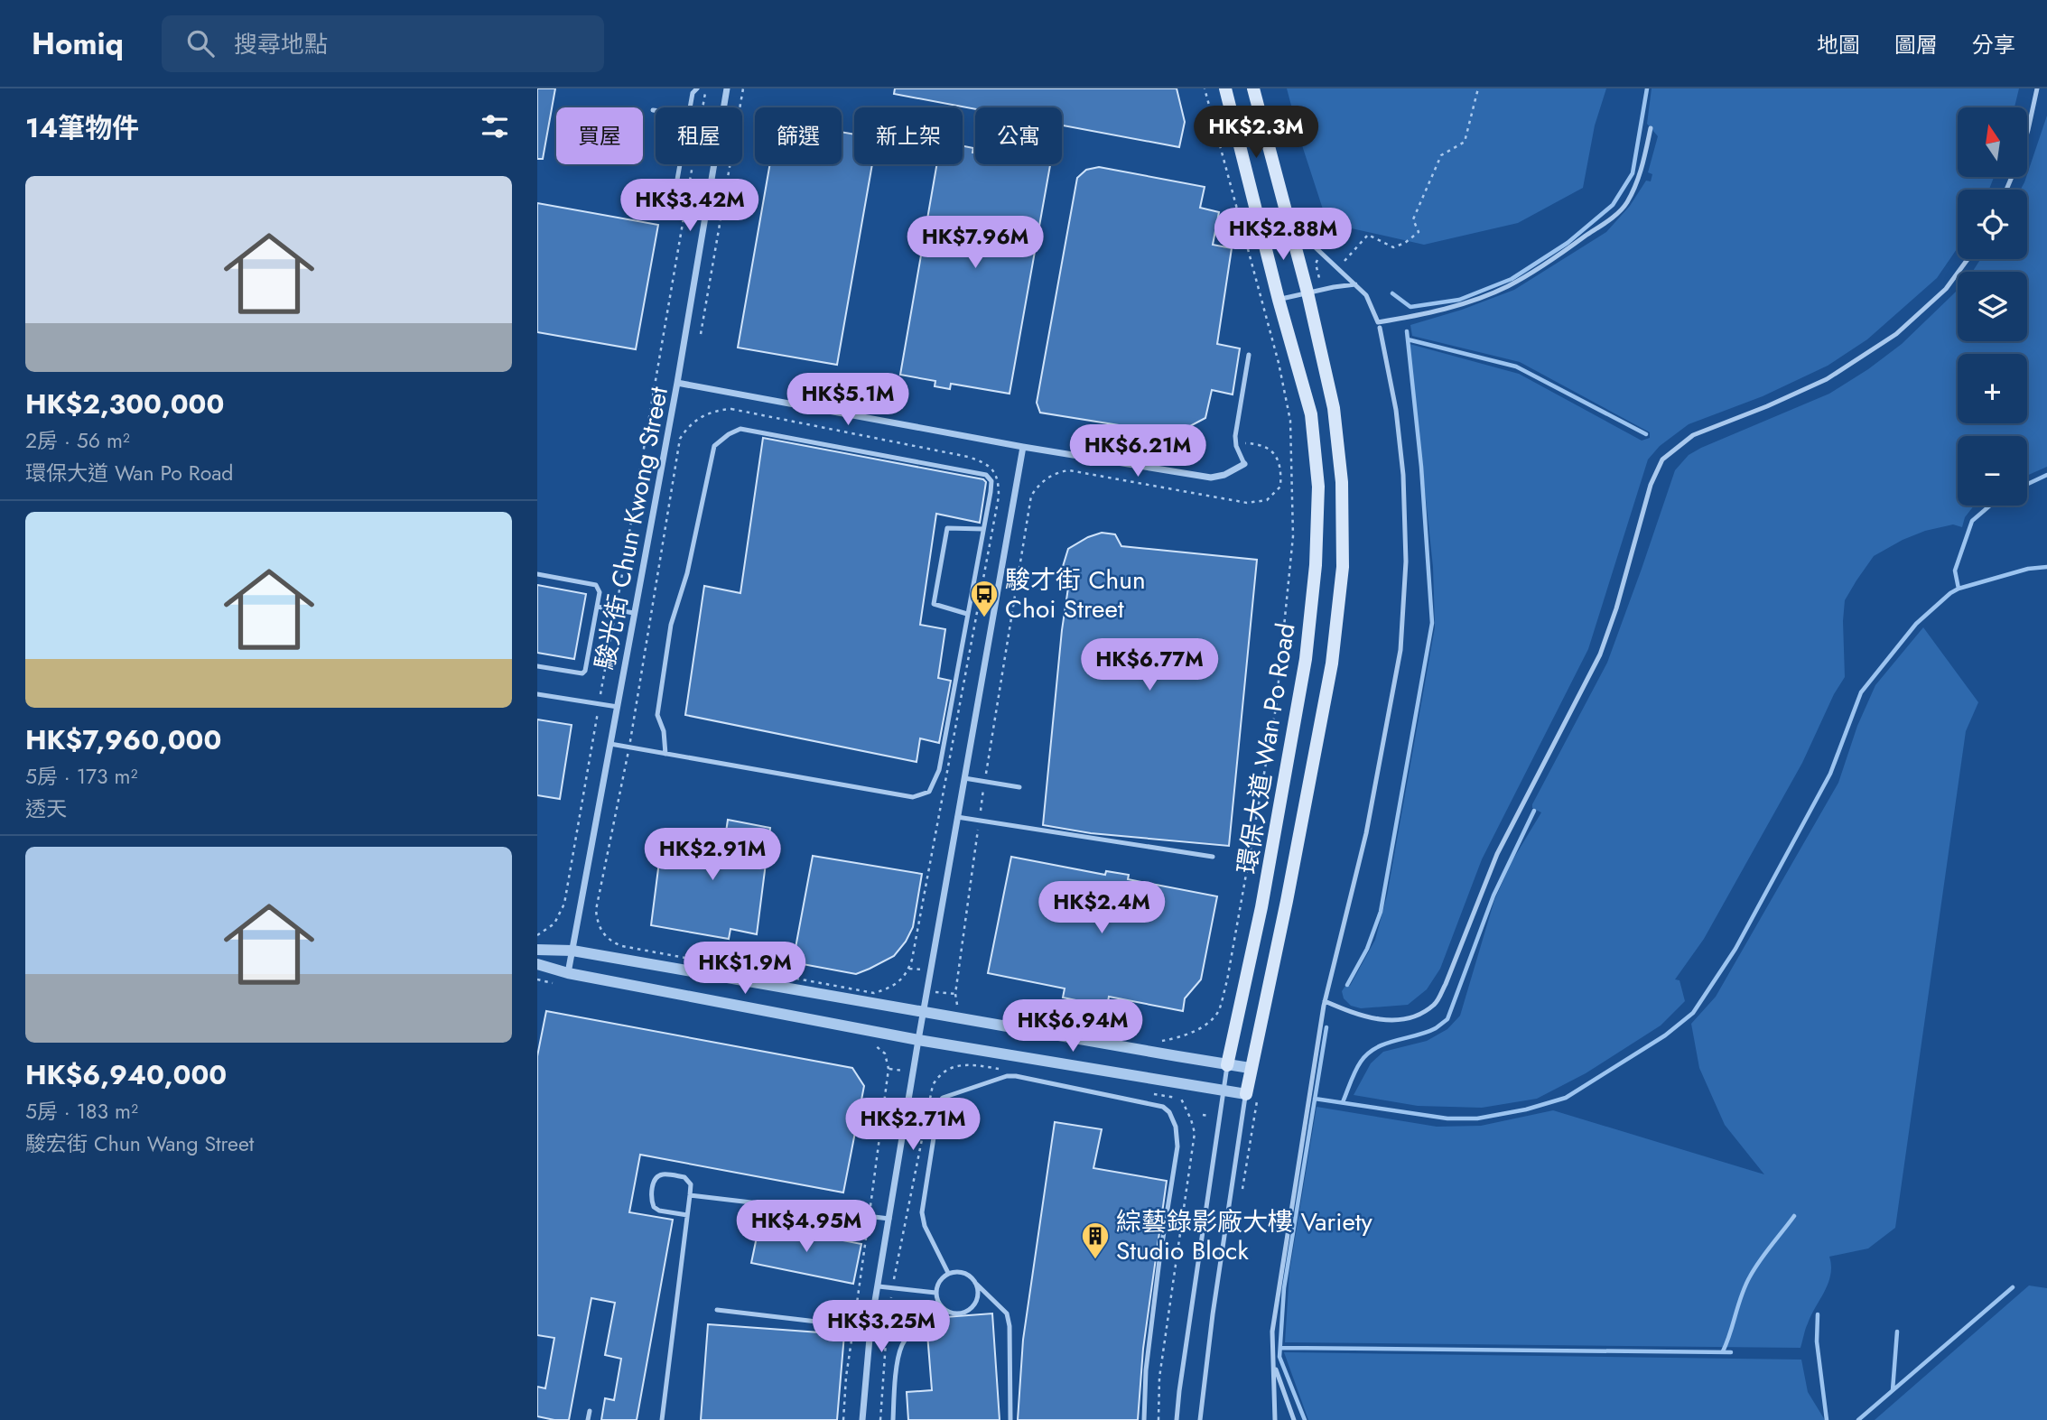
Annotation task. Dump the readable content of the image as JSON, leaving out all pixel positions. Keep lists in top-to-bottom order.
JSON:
{
  "streets": {
    "main road": ["環保大道 Wan Po Road"],
    "street": ["駿光街 Chun Kwong Street"]
  },
  "places": {
    "bus stop": ["駿才街 Chun Choi Street"],
    "building": ["綜藝錄影廠大樓 Variety Studio Block"]
  },
  "north": "top",
  "page": {
    "header": "Homiq",
    "search": "搜尋地點",
    "nav": ["地圖", "圖層", "分享"],
    "heading": "14筆物件",
    "price": [
      "HK$2.3M",
      "HK$3.42M",
      "HK$2.88M",
      "HK$7.96M",
      "HK$5.1M",
      "HK$6.21M",
      "HK$6.77M",
      "HK$2.91M",
      "HK$2.4M",
      "HK$1.9M",
      "HK$6.94M",
      "HK$2.71M",
      "HK$4.95M",
      "HK$3.25M"
    ],
    "map_buttons": ["+", "−"],
    "chip": [
      "買屋",
      "租屋",
      "篩選",
      "新上架",
      "公寓"
    ],
    "list": [
      {
        "name": "HK$2,300,000",
        "note": "2房 · 56 m² · 環保大道 Wan Po Road"
      },
      {
        "name": "HK$7,960,000",
        "note": "5房 · 173 m² · 透天"
      },
      {
        "name": "HK$6,940,000",
        "note": "5房 · 183 m² · 駿宏街 Chun Wang Street"
      }
    ]
  }
}
